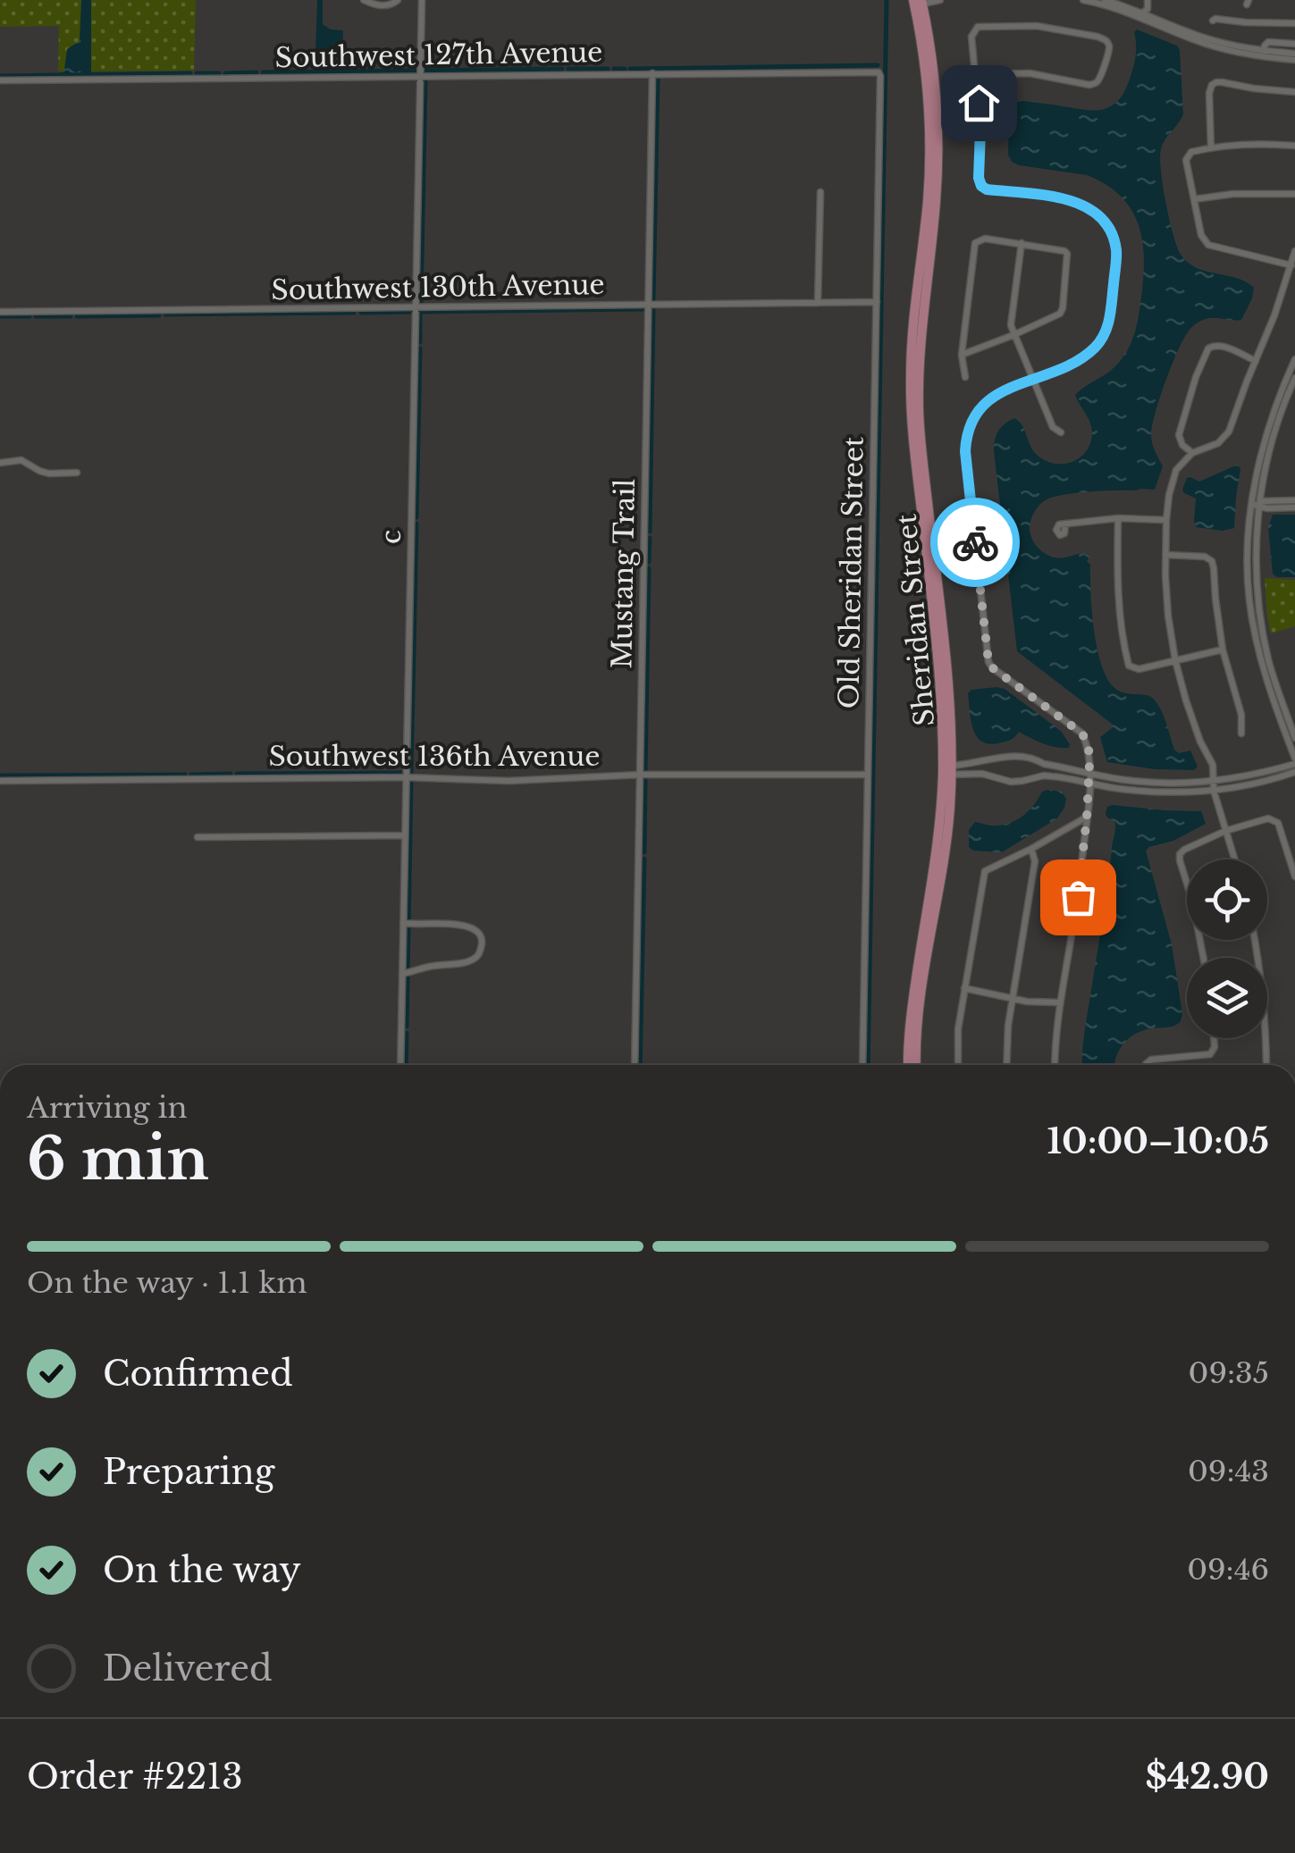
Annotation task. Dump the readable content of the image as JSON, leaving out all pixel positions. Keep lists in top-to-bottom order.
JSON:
{
  "streets": {
    "main road": ["Sheridan Street"],
    "street": [
      "Southwest 127th Avenue",
      "Southwest 130th Avenue",
      "c",
      "Old Sheridan Street",
      "Mustang Trail",
      "Southwest 136th Avenue"
    ]
  },
  "crossings": [
    ["Southwest 127th Avenue", "c"],
    ["Southwest 127th Avenue", "Old Sheridan Street"],
    ["Southwest 127th Avenue", "Mustang Trail"],
    ["Southwest 130th Avenue", "c"],
    ["Southwest 130th Avenue", "Old Sheridan Street"],
    ["Southwest 130th Avenue", "Mustang Trail"],
    ["c", "Southwest 136th Avenue"],
    ["Old Sheridan Street", "Southwest 136th Avenue"],
    ["Mustang Trail", "Southwest 136th Avenue"]
  ],
  "page": {
    "heading": ["6 min", "Arriving in", "10:00–10:05"],
    "panel": ["Order #2213", "$42.90"],
    "bar": "On the way · 1.1 km",
    "list": [
      ["Confirmed", "09:35"],
      ["Preparing", "09:43"],
      ["On the way", "09:46"],
      "Delivered"
    ]
  }
}
